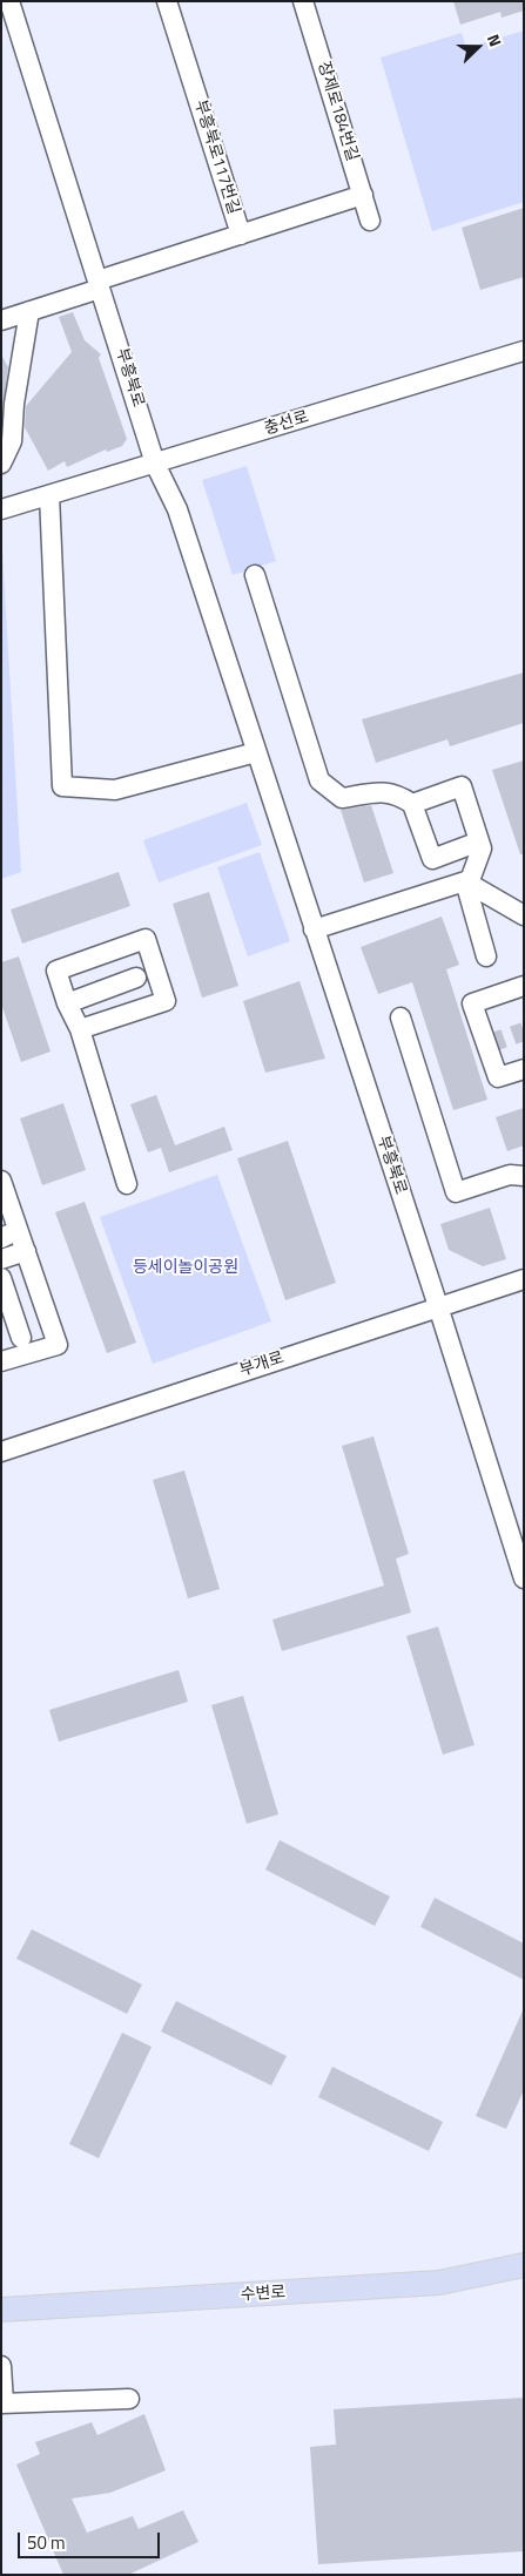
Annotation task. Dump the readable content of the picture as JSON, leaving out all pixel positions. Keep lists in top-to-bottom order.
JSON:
{
  "streets": {
    "main road": ["수변로"],
    "street": [
      "장제로184번길",
      "부흥북로117번길",
      "부흥북로",
      "충선로",
      "부개로"
    ]
  },
  "crossings": [
    ["장제로184번길", "부흥북로117번길"],
    ["부흥북로117번길", "부흥북로"],
    ["부흥북로", "충선로"],
    ["부흥북로", "부개로"]
  ],
  "parks": ["등세이놀이공원"],
  "scale_bar": "50 m",
  "north": "right"
}
